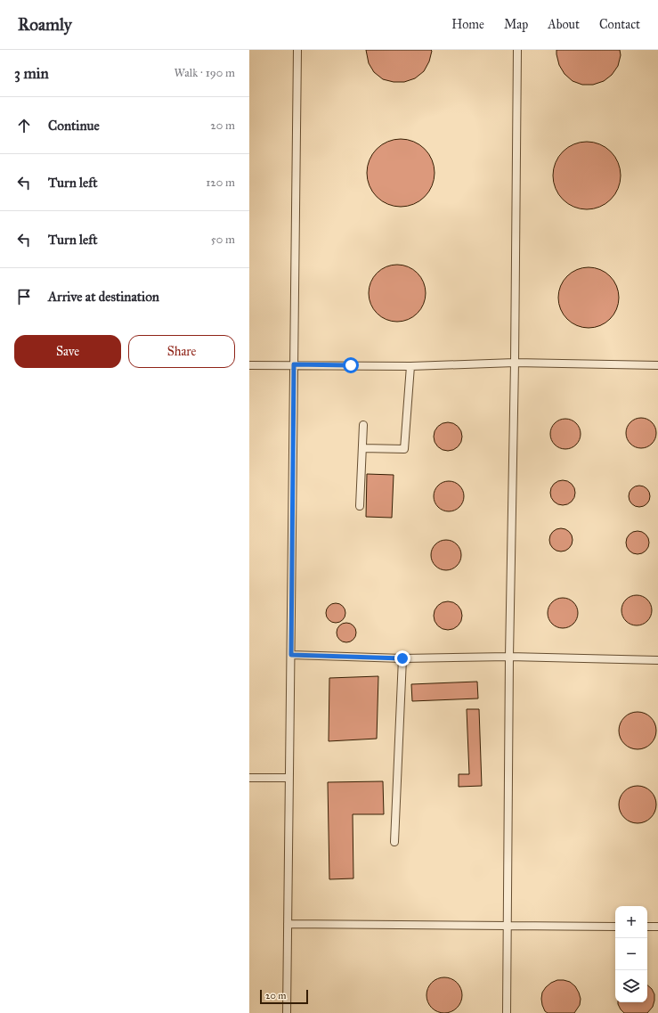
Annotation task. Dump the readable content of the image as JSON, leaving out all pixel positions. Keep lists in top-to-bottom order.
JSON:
{
  "scale_bar": "20 m",
  "page": {
    "header": "Roamly",
    "nav": [
      "Home",
      "Map",
      "About",
      "Contact"
    ],
    "heading": ["3 min", "Walk · 190 m"],
    "list": [
      ["Continue", "20 m"],
      ["Turn left", "120 m"],
      ["Turn left", "50 m"],
      "Arrive at destination"
    ],
    "buttons": ["Save", "Share"],
    "map_buttons": ["+", "−"],
    "scale": "20 m"
  }
}
